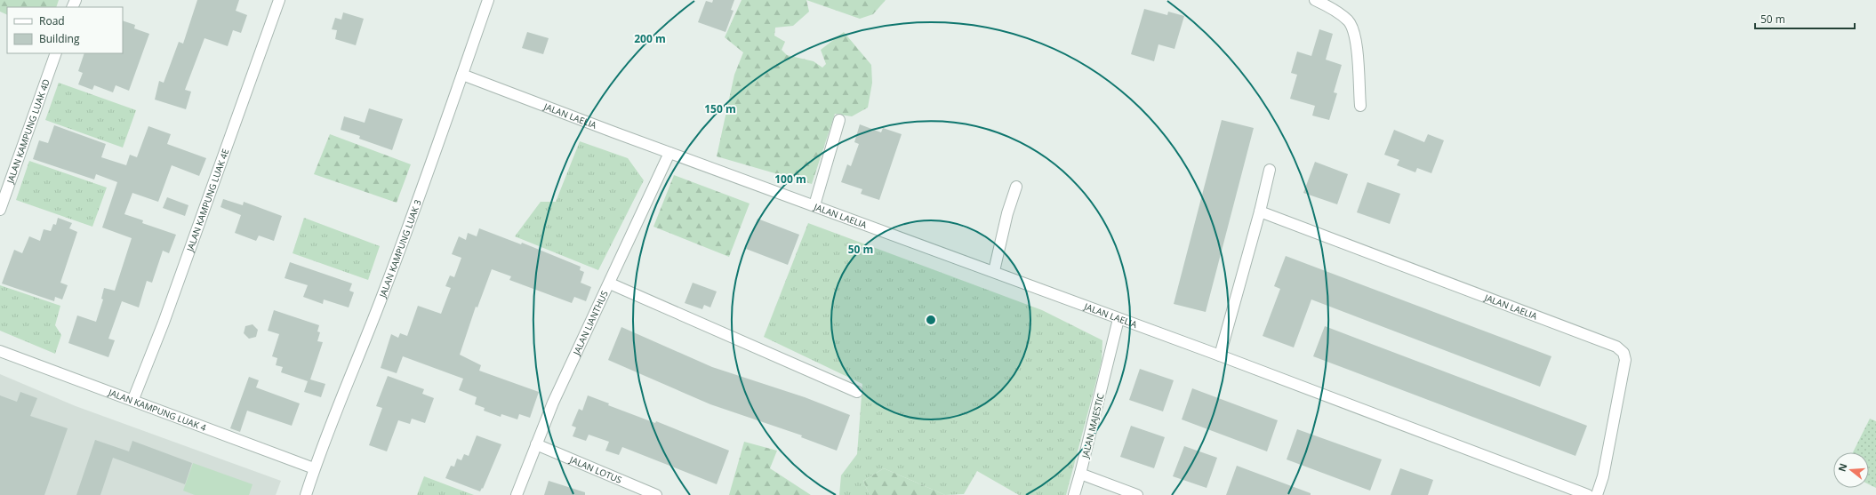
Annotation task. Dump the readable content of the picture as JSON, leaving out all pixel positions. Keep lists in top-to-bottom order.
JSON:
{
  "streets": {
    "street": [
      "JALAN LAELIA",
      "JALAN KAMPUNG LUAK 4D",
      "JALAN KAMPUNG LUAK 4E",
      "JALAN KAMPUNG LUAK 3",
      "JALAN LIANTHUS",
      "JALAN KAMPUNG LUAK 4",
      "JALAN MAJESTIC",
      "JALAN LOTUS"
    ]
  },
  "crossings": [
    ["JALAN LAELIA", "JALAN KAMPUNG LUAK 3"],
    ["JALAN LAELIA", "JALAN LIANTHUS"],
    ["JALAN LAELIA", "JALAN MAJESTIC"],
    ["JALAN KAMPUNG LUAK 4E", "JALAN KAMPUNG LUAK 4"],
    ["JALAN KAMPUNG LUAK 3", "JALAN KAMPUNG LUAK 4"],
    ["JALAN LIANTHUS", "JALAN LOTUS"]
  ],
  "legend": ["Road", "Building"],
  "scale_bar": "50 m",
  "north": "left",
  "rings": [
    "200 m",
    "150 m",
    "100 m",
    "50 m"
  ]
}
